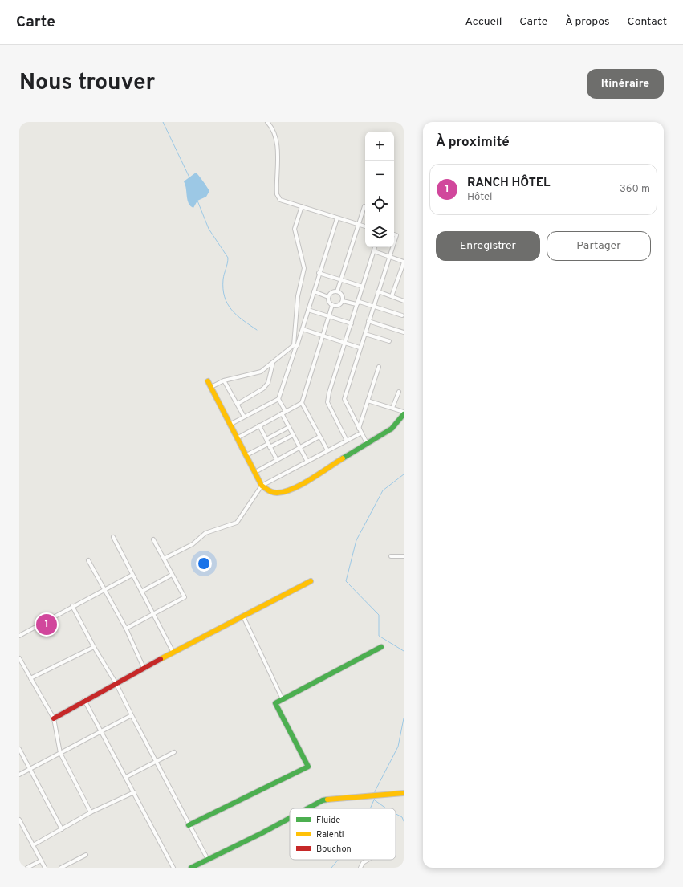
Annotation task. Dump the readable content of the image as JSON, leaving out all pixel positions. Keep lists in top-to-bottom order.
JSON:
{
  "legend": ["Fluide", "Ralenti", "Bouchon"],
  "page": {
    "header": "Carte",
    "nav": [
      "Accueil",
      "Carte",
      "À propos",
      "Contact"
    ],
    "title": "Nous trouver",
    "buttons": [
      "Itinéraire",
      ["Enregistrer", "Partager"]
    ],
    "heading": "À proximité",
    "map_buttons": ["+", "−"],
    "list": [
      {
        "mark": "1",
        "name": "RANCH HÔTEL",
        "note": "Hôtel",
        "value": "360 m"
      }
    ],
    "pins": "1"
  }
}
